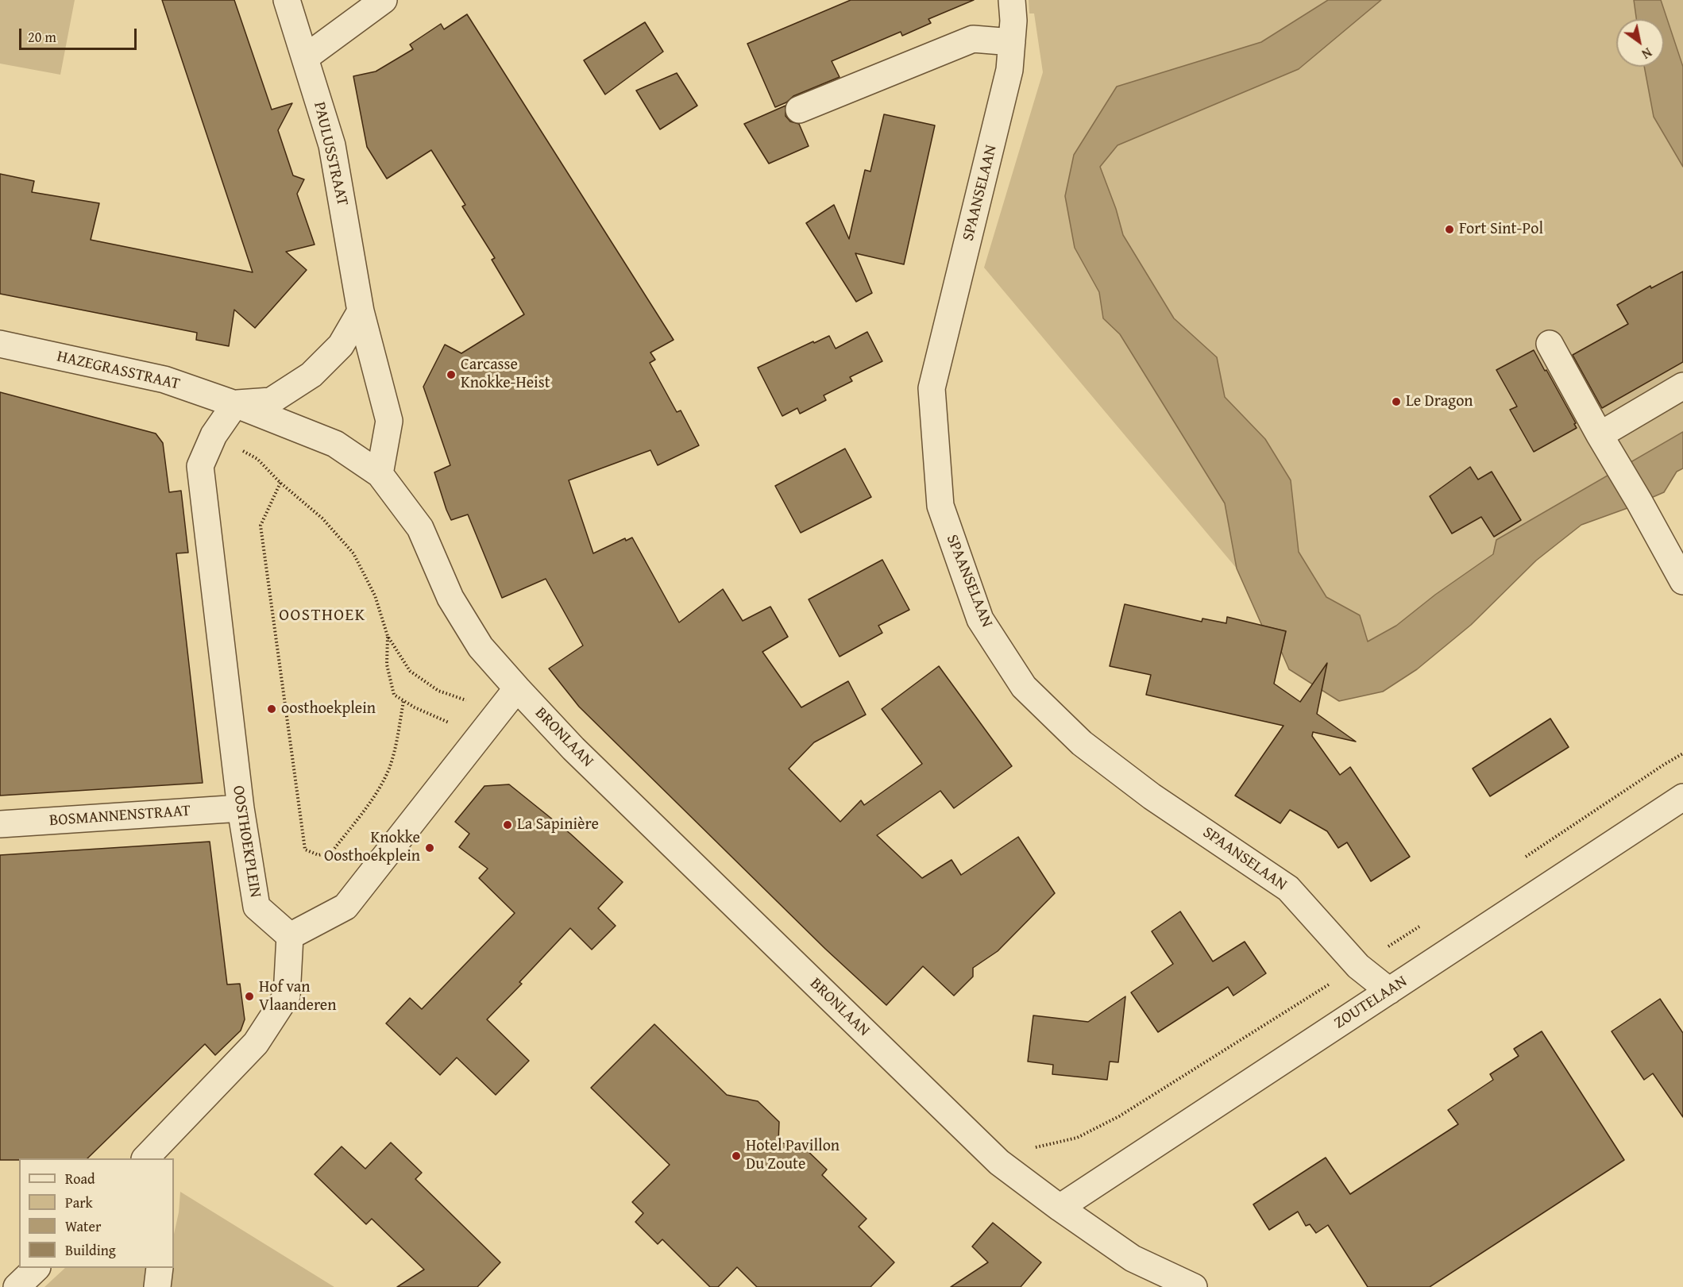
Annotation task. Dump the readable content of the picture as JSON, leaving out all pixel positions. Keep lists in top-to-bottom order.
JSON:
{
  "streets": {
    "street": [
      "PAULUSSTRAAT",
      "SPAANSELAAN",
      "HAZEGRASSTRAAT",
      "BRONLAAN",
      "BOSMANNENSTRAAT",
      "OOSTHOEKPLEIN",
      "ZOUTELAAN"
    ]
  },
  "crossings": [
    ["SPAANSELAAN", "ZOUTELAAN"],
    ["HAZEGRASSTRAAT", "OOSTHOEKPLEIN"],
    ["BRONLAAN", "ZOUTELAAN"],
    ["BOSMANNENSTRAAT", "OOSTHOEKPLEIN"]
  ],
  "districts": ["OOSTHOEK"],
  "places": [
    "Fort Sint-Pol",
    "Carcasse Knokke-Heist",
    "Le Dragon",
    "oosthoekplein",
    "La Sapinière",
    "Knokke Oosthoekplein",
    "Hof van Vlaanderen",
    "Hotel Pavillon Du Zoute"
  ],
  "legend": [
    "Road",
    "Park",
    "Water",
    "Building"
  ],
  "scale_bar": "20 m",
  "north": "bottom right"
}
